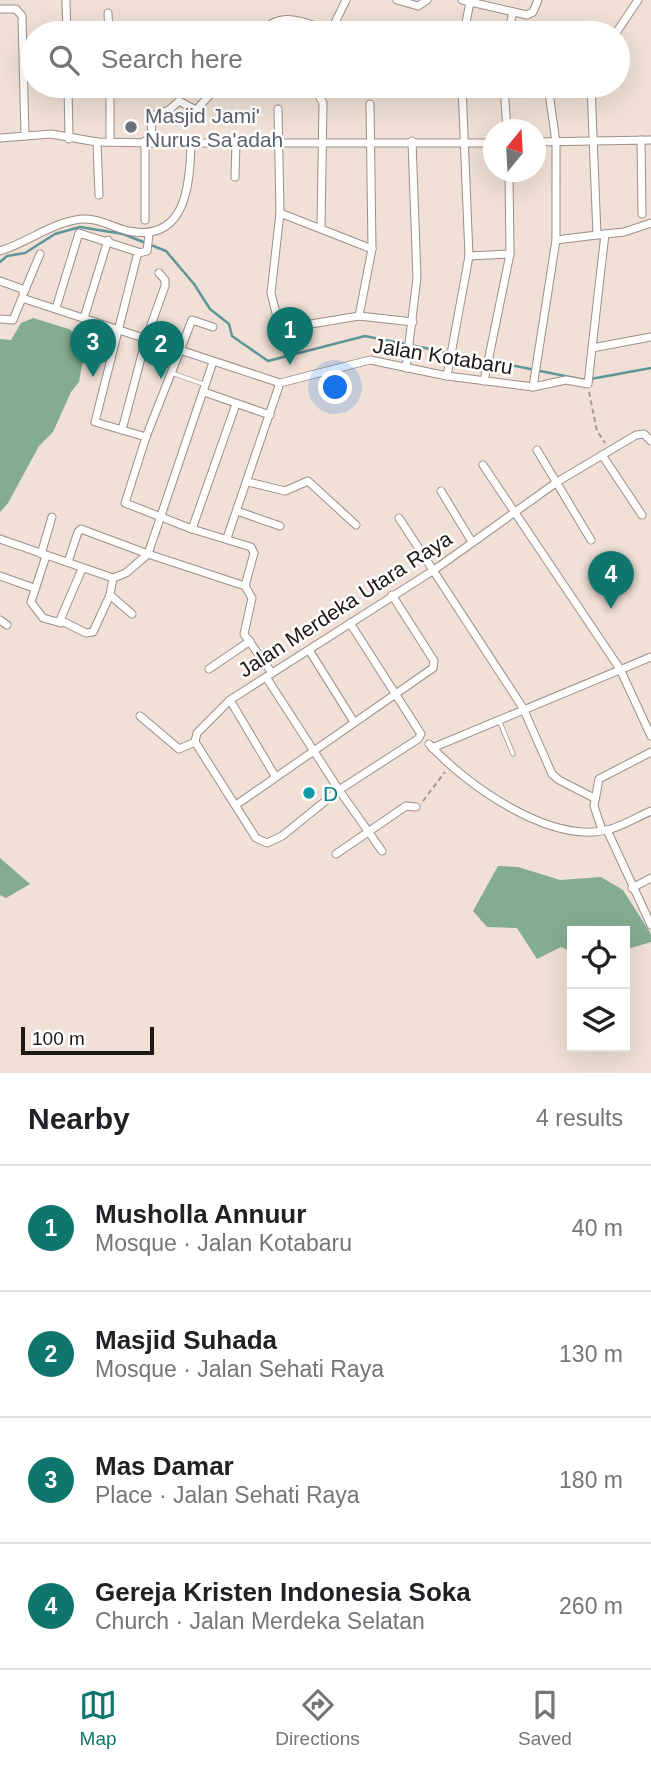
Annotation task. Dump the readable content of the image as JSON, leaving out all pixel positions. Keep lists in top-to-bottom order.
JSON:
{
  "streets": {
    "street": ["Jalan Kotabaru", "Jalan Merdeka Utara Raya"]
  },
  "places": ["Masjid Jami' Nurus Sa'adah", "D"],
  "scale_bar": "100 m",
  "north": "top",
  "page": {
    "search": "Search here",
    "pins": [
      "1",
      "3",
      "2",
      "4"
    ],
    "scale": "100 m",
    "heading": ["Nearby", "4 results"],
    "list": [
      {
        "mark": "1",
        "name": "Musholla Annuur",
        "note": "Mosque · Jalan Kotabaru",
        "value": "40 m"
      },
      {
        "mark": "2",
        "name": "Masjid Suhada",
        "note": "Mosque · Jalan Sehati Raya",
        "value": "130 m"
      },
      {
        "mark": "3",
        "name": "Mas Damar",
        "note": "Place · Jalan Sehati Raya",
        "value": "180 m"
      },
      {
        "mark": "4",
        "name": "Gereja Kristen Indonesia Soka",
        "note": "Church · Jalan Merdeka Selatan",
        "value": "260 m"
      }
    ],
    "nav": ["Map", "Directions", "Saved"]
  }
}
